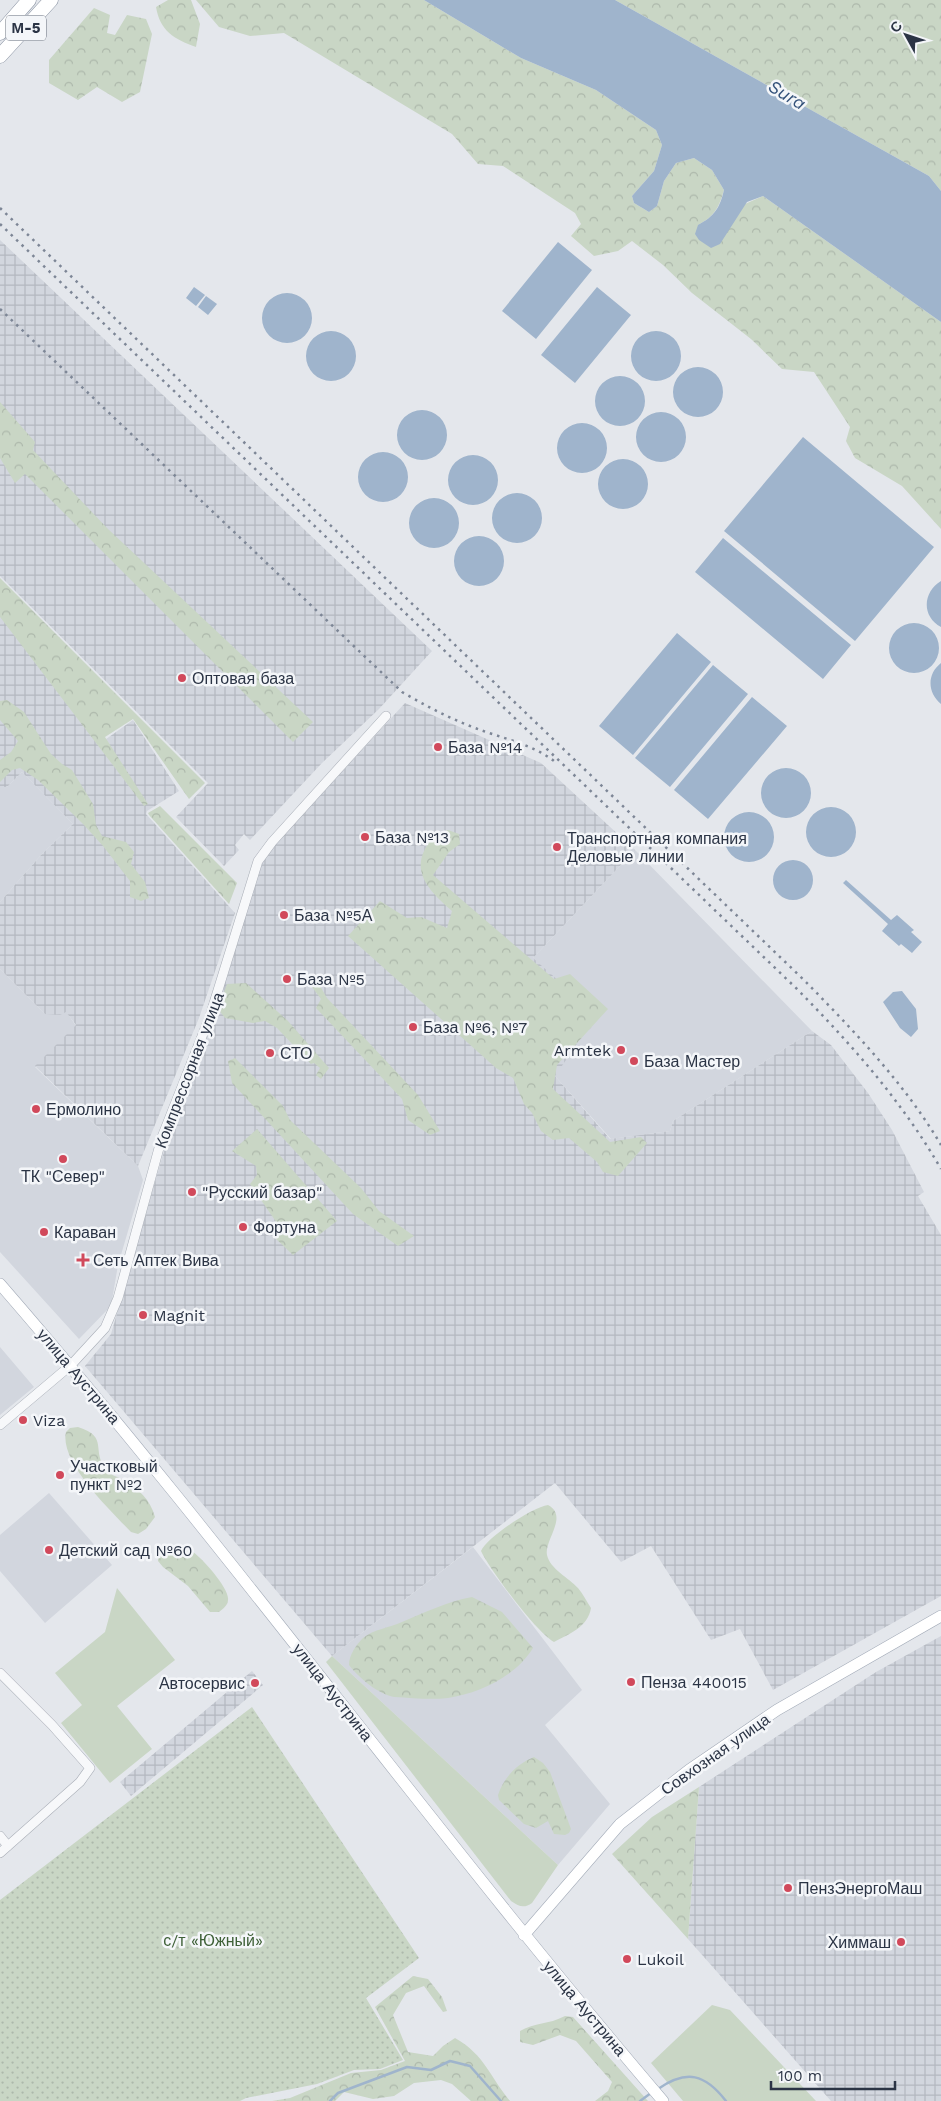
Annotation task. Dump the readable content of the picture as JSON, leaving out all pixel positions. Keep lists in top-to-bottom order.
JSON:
{
  "streets": {
    "highway": ["М-5"],
    "main road": ["улица Аустрина", "Совхозная улица"],
    "street": ["Компрессорная улица"]
  },
  "crossings": [
    ["Компрессорная улица", "улица Аустрина"],
    ["улица Аустрина", "Совхозная улица"]
  ],
  "water": ["Sura"],
  "parks": ["с/т «Южный»"],
  "places": {
    "other": [
      "Оптовая база",
      "База №14",
      "База №13",
      "Транспортная компания Деловые линии",
      "База №5А",
      "База №5",
      "База №6, №7",
      "Armtek",
      "СТО",
      "База Мастер",
      "Ермолино",
      "ТК \"Север\"",
      "\"Русский базар\"",
      "Фортуна",
      "Караван",
      "Magnit",
      "Viza",
      "Участковый пункт №2",
      "Детский сад №60",
      "Пенза 440015",
      "Автосервис",
      "ПензЭнергоМаш",
      "Химмаш",
      "Lukoil"
    ],
    "health": ["Сеть Аптек Вива"]
  },
  "scale_bar": "100 m",
  "north": "top left"
}
